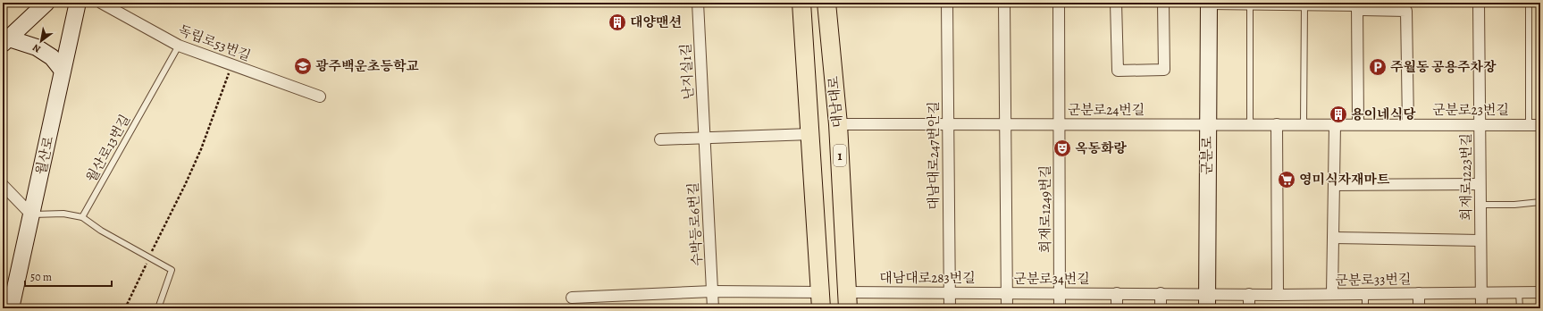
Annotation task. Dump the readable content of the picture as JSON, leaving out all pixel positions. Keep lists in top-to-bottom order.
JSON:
{
  "streets": {
    "main road": ["대남대로", "1"],
    "street": [
      "독립로53번길",
      "난지실1길",
      "군분로24번길",
      "군분로23번길",
      "월산로",
      "대남대로247번안길",
      "군분로",
      "회재로1223번길",
      "회재로1249번길",
      "수박등로6번길",
      "대남대로283번길",
      "군분로34번길",
      "군분로33번길"
    ],
    "lane": ["월산로13번길"]
  },
  "crossings": [
    ["독립로53번길", "월산로13번길"],
    ["난지실1길", "수박등로6번길"],
    ["대남대로", "군분로24번길"],
    ["대남대로", "수박등로6번길"],
    ["대남대로", "대남대로283번길"],
    ["군분로24번길", "군분로23번길"],
    ["군분로24번길", "대남대로247번안길"],
    ["군분로24번길", "군분로"],
    ["군분로24번길", "회재로1249번길"],
    ["군분로24번길", "군분로34번길"],
    ["군분로23번길", "군분로"],
    ["군분로23번길", "회재로1223번길"],
    ["대남대로247번안길", "대남대로283번길"],
    ["군분로", "군분로34번길"],
    ["군분로", "군분로33번길"],
    ["회재로1223번길", "군분로33번길"],
    ["회재로1249번길", "군분로34번길"],
    ["대남대로283번길", "군분로34번길"],
    ["군분로34번길", "군분로33번길"]
  ],
  "places": {
    "building": ["대양맨션", "용이네식당"],
    "school or university": ["광주백운초등학교"],
    "parking": ["주월동 공용주차장"],
    "theatre": ["옥동화랑"],
    "supermarket": ["영미식자재마트"]
  },
  "scale_bar": "50 m",
  "north": "bottom left"
}
